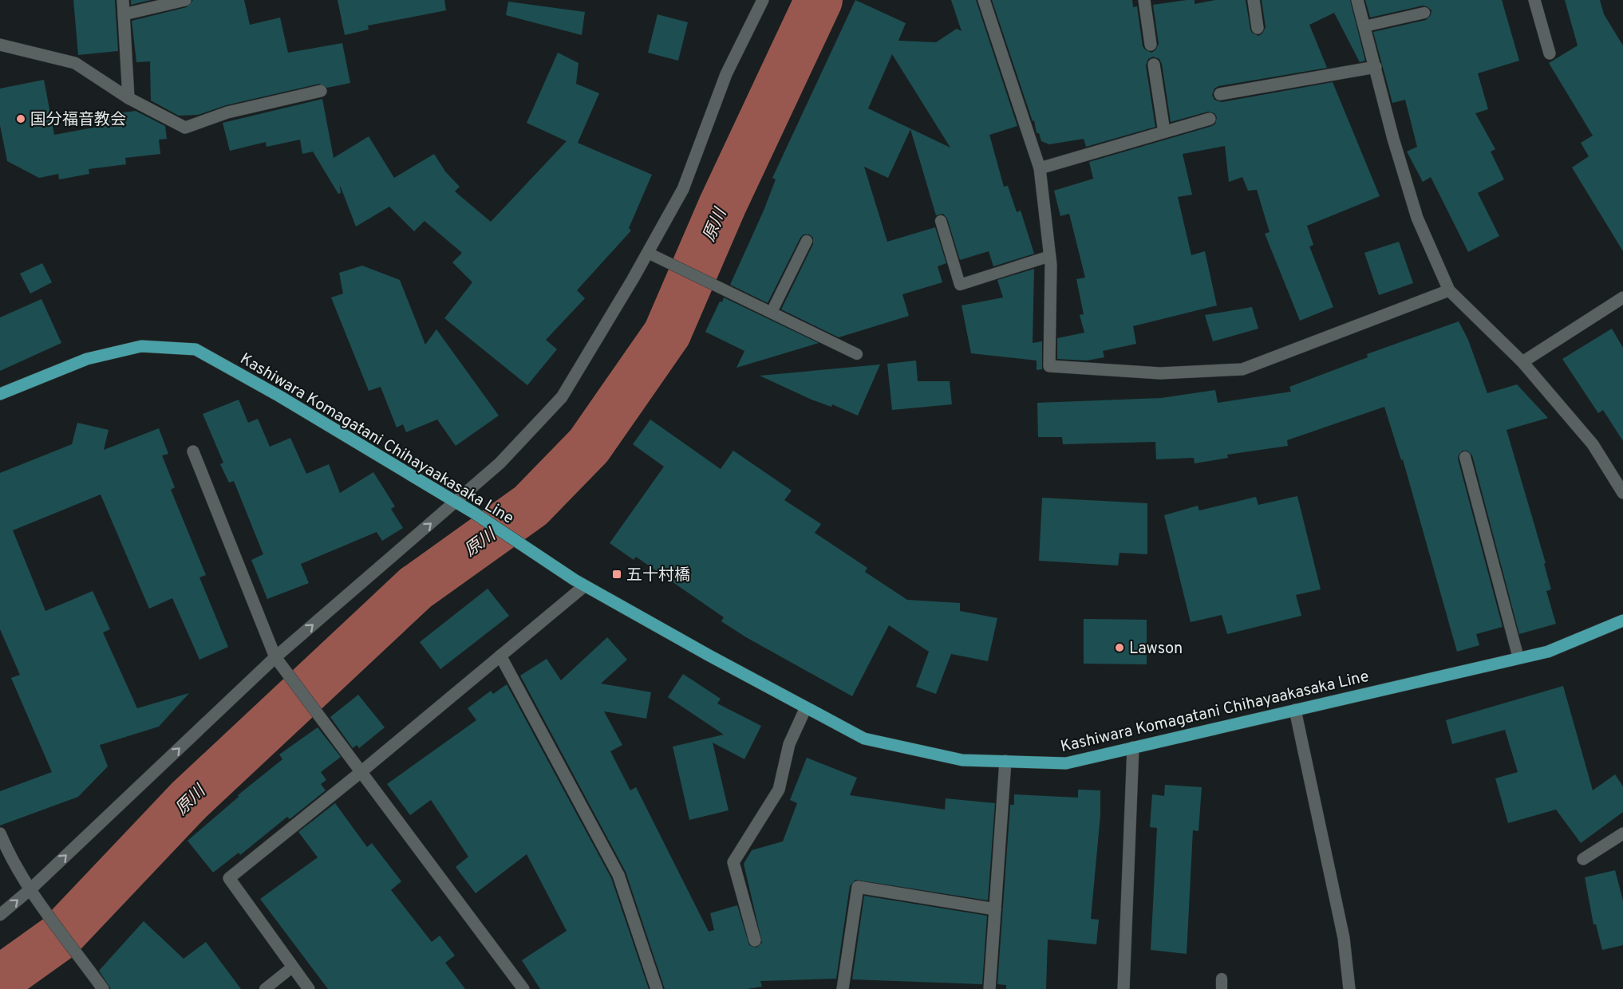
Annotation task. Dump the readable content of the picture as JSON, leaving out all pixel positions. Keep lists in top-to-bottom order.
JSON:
{
  "streets": {
    "main road": ["Kashiwara Komagatani Chihayaakasaka Line"]
  },
  "water": ["原川"],
  "places": {
    "other": ["国分福音教会", "Lawson"],
    "transit": ["五十村橋"]
  }
}
